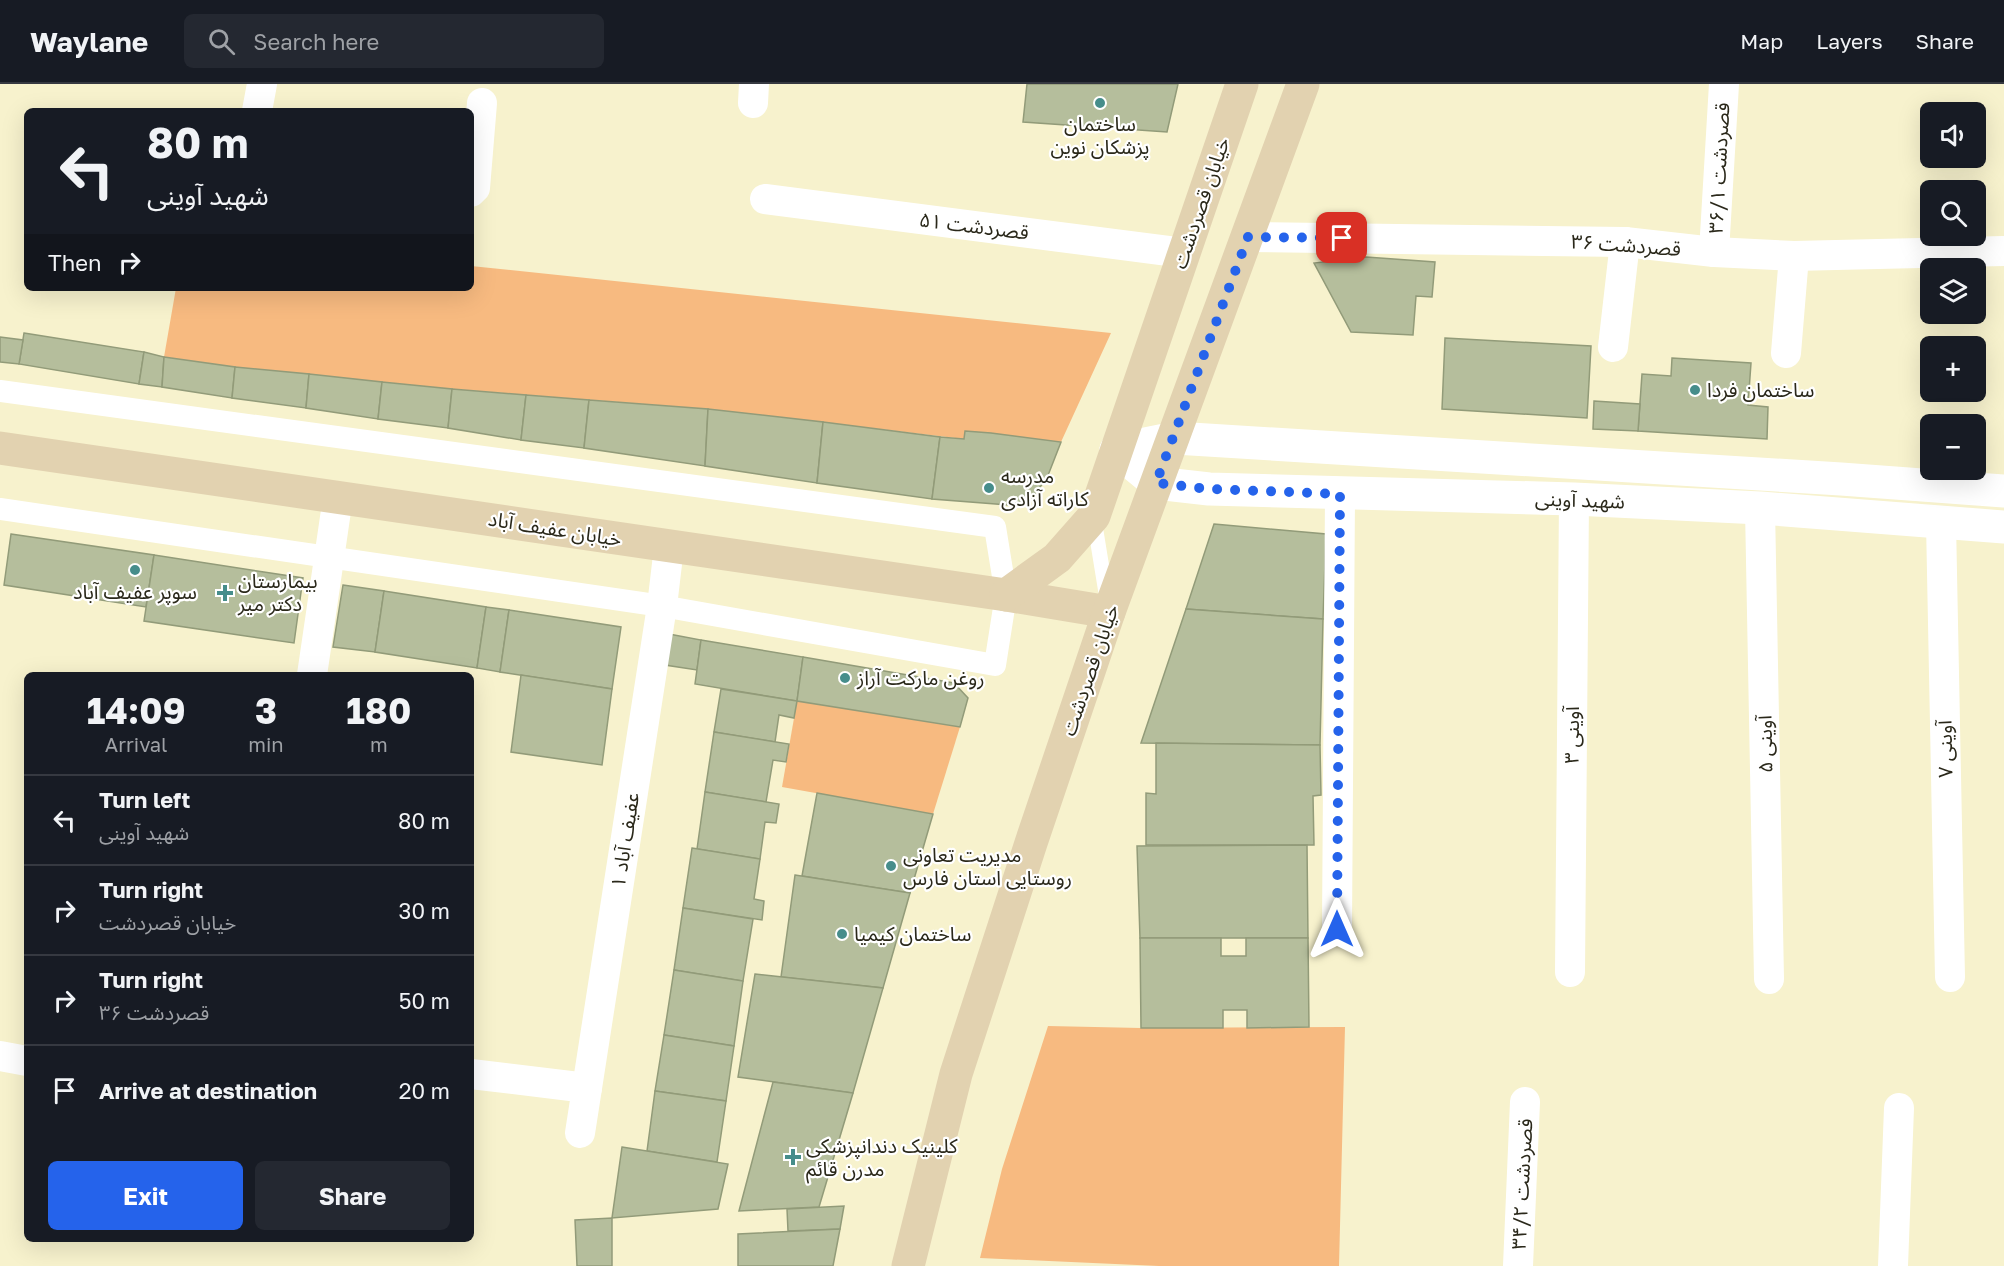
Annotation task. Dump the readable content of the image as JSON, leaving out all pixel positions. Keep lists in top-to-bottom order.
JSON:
{
  "streets": {
    "main road": ["خیابان قصردشت", "خیابان عفیف آباد"],
    "street": [
      "۳۶/۱ قصردشت",
      "۵۱ قصردشت",
      "۳۶ قصردشت",
      "شهید آوینی",
      "۳ آوینی",
      "۵ آوینی",
      "۷ آوینی",
      "عفیف آباد ۱",
      "قصردشت ۳۴/۲"
    ]
  },
  "crossings": [
    ["۳۶/۱ قصردشت", "۳۶ قصردشت"],
    ["خیابان قصردشت", "۵۱ قصردشت"],
    ["خیابان قصردشت", "۳۶ قصردشت"],
    ["خیابان قصردشت", "شهید آوینی"],
    ["خیابان قصردشت", "خیابان عفیف آباد"],
    ["شهید آوینی", "۳ آوینی"],
    ["شهید آوینی", "۵ آوینی"],
    ["شهید آوینی", "۷ آوینی"],
    ["خیابان عفیف آباد", "عفیف آباد ۱"]
  ],
  "places": {
    "other": [
      "ساختمان پزشکان نوین",
      "ساختمان فردا",
      "مدرسه کاراته آزادی",
      "سوپر عفیف آباد",
      "روغن مارکت آراز",
      "مدیریت تعاونی روستایی استان فارس",
      "ساختمان کیمیا"
    ],
    "health": ["بیمارستان دکتر میر", "کلینیک دندانپزشکی مدرن قائم"]
  },
  "page": {
    "header": "Waylane",
    "search": "Search here",
    "nav": ["Map", "Layers", "Share"],
    "map_buttons": ["+", "−"],
    "turn": ["80 m", "شهید آوینی"],
    "then": "Then",
    "eta": [
      "14:09",
      "Arrival",
      "3",
      "min",
      "180",
      "m"
    ],
    "list": [
      {
        "name": "Turn left",
        "note": "شهید آوینی",
        "value": "80 m"
      },
      {
        "name": "Turn right",
        "note": "خیابان قصردشت",
        "value": "30 m"
      },
      {
        "name": "Turn right",
        "note": "۳۶ قصردشت",
        "value": "50 m"
      },
      {
        "name": "Arrive at destination",
        "value": "20 m"
      }
    ],
    "buttons": ["Exit", "Share"]
  }
}
